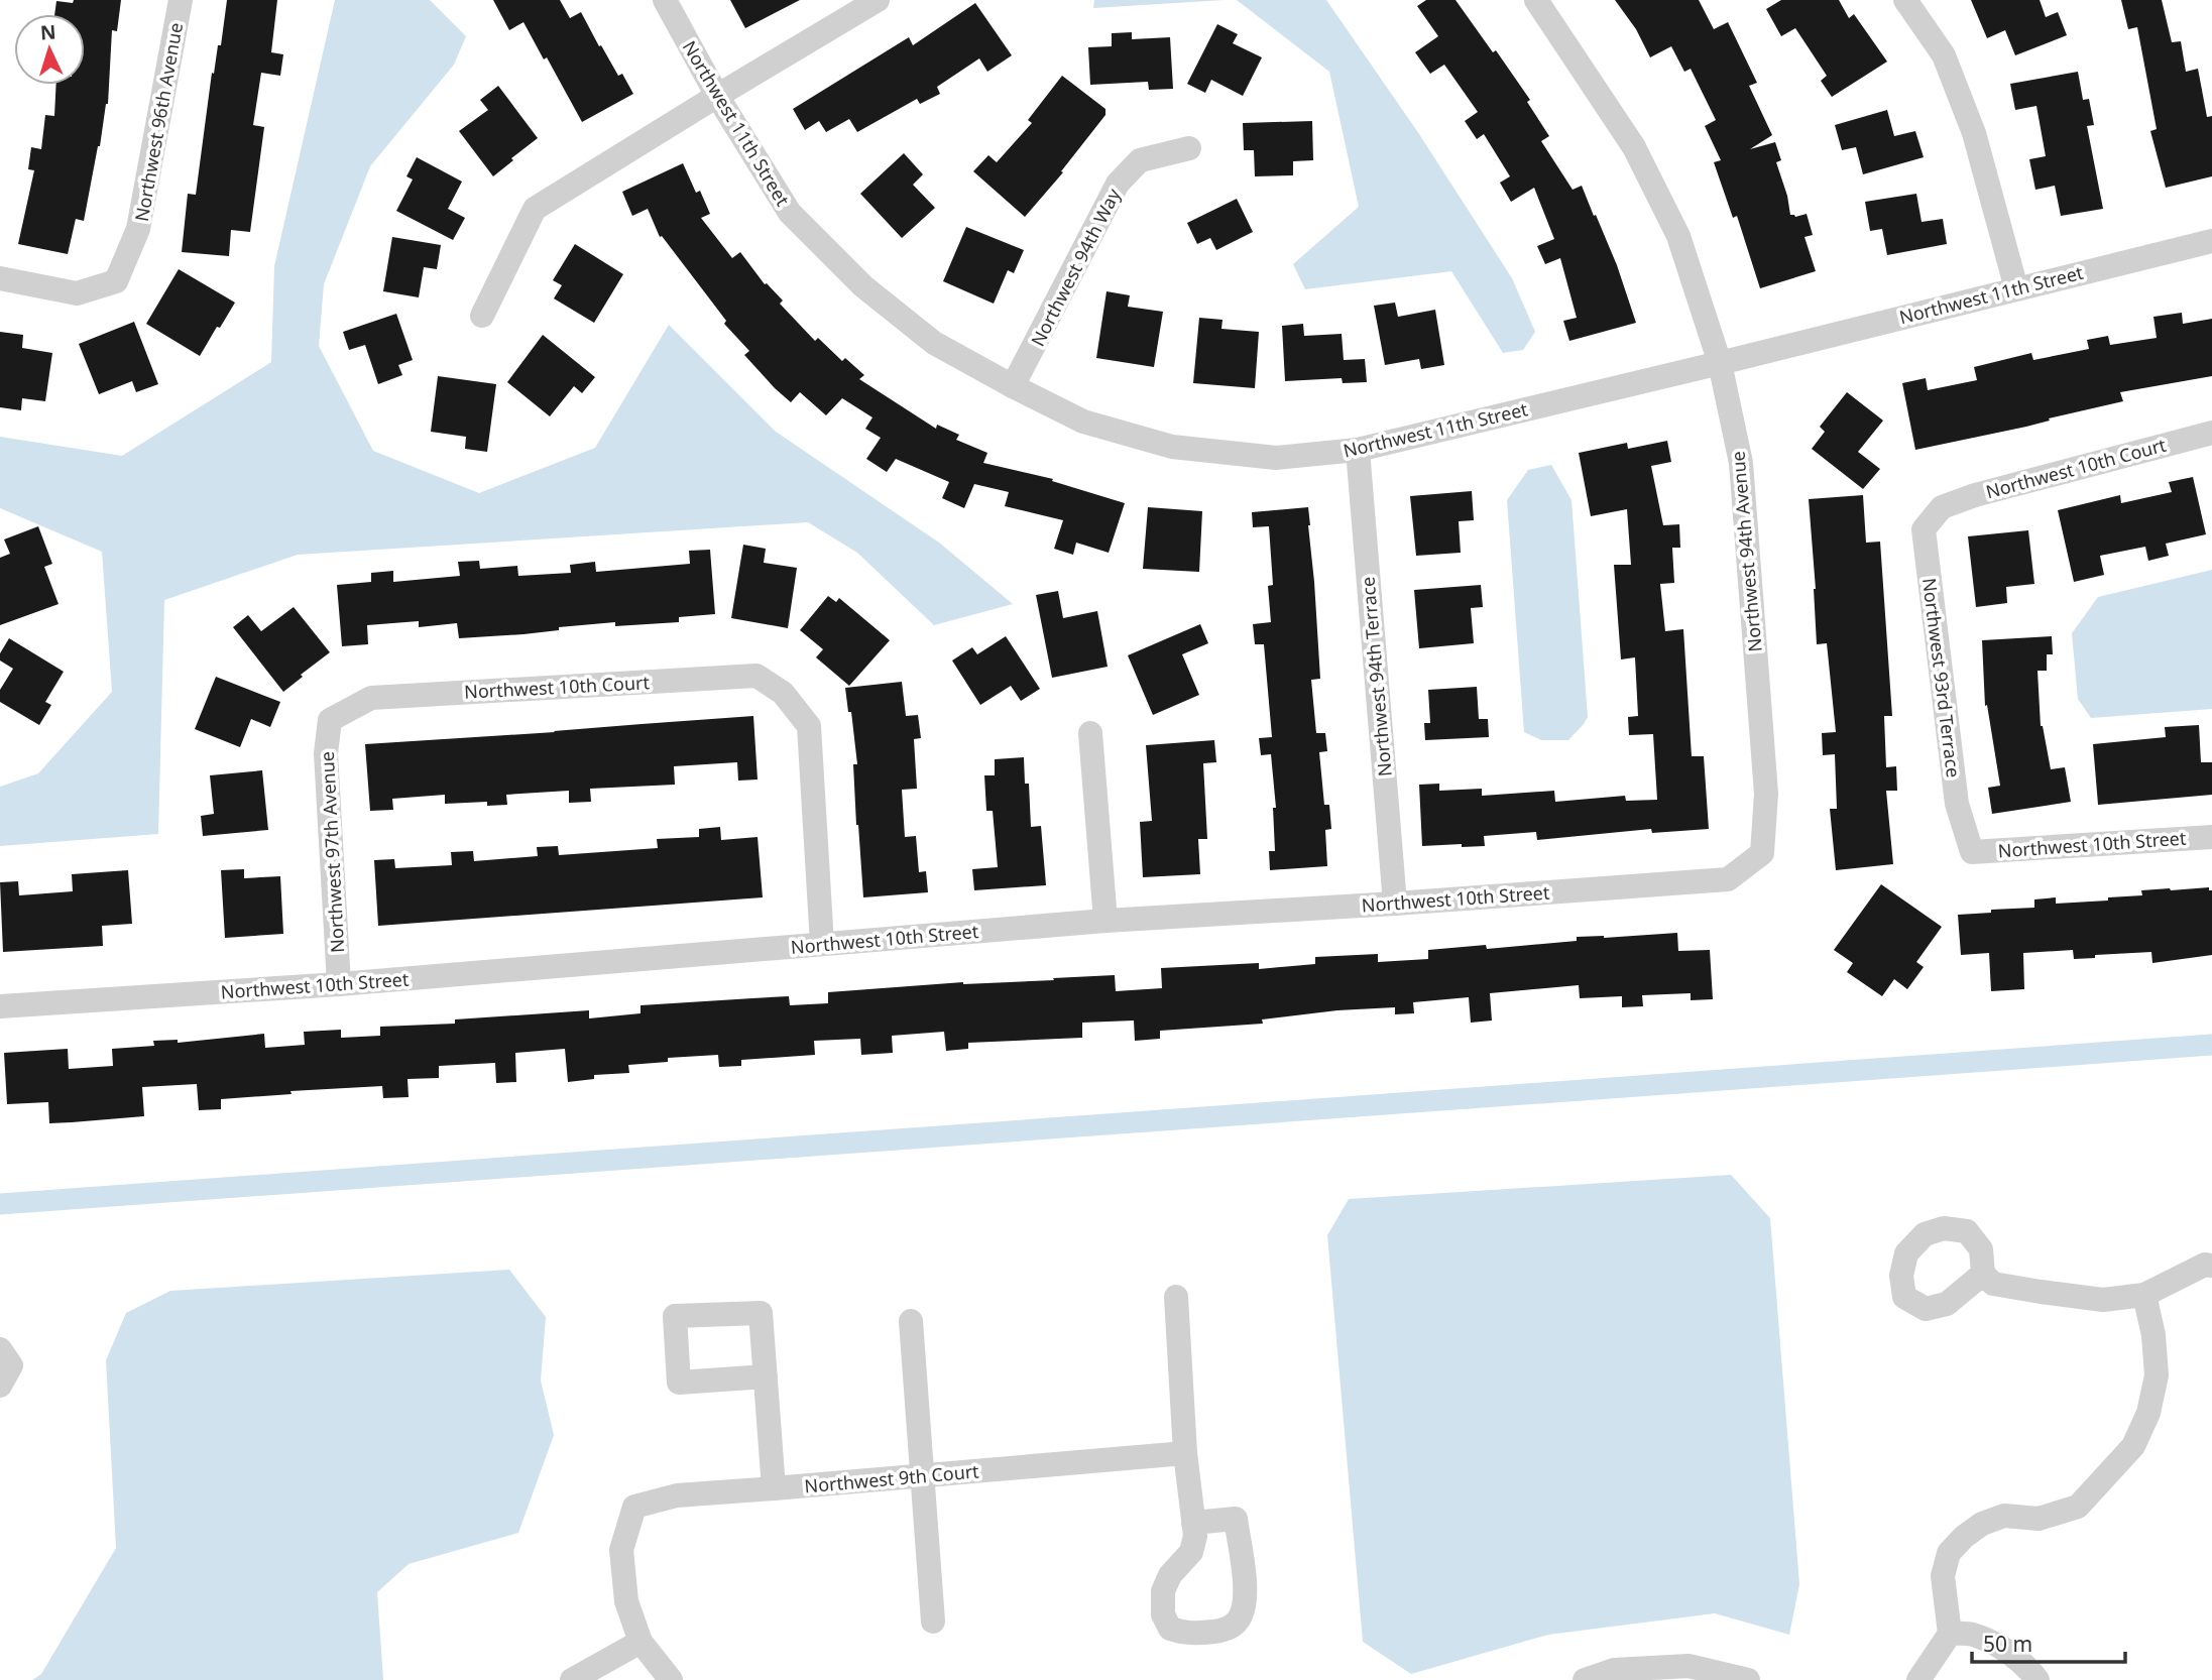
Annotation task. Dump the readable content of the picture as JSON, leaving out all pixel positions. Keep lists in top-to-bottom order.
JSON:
{
  "streets": {
    "street": [
      "Northwest 96th Avenue",
      "Northwest 11th Street",
      "Northwest 94th Way",
      "Northwest 10th Court",
      "Northwest 94th Avenue",
      "Northwest 94th Terrace",
      "Northwest 93rd Terrace",
      "Northwest 10th Street",
      "Northwest 97th Avenue",
      "Northwest 9th Court"
    ]
  },
  "crossings": [
    ["Northwest 11th Street", "Northwest 94th Way"],
    ["Northwest 11th Street", "Northwest 94th Avenue"],
    ["Northwest 11th Street", "Northwest 94th Terrace"],
    ["Northwest 10th Court", "Northwest 93rd Terrace"],
    ["Northwest 10th Court", "Northwest 10th Street"],
    ["Northwest 10th Court", "Northwest 97th Avenue"],
    ["Northwest 94th Avenue", "Northwest 10th Street"],
    ["Northwest 94th Terrace", "Northwest 10th Street"],
    ["Northwest 93rd Terrace", "Northwest 10th Street"],
    ["Northwest 10th Street", "Northwest 97th Avenue"]
  ],
  "scale_bar": "50 m",
  "north": "top"
}
